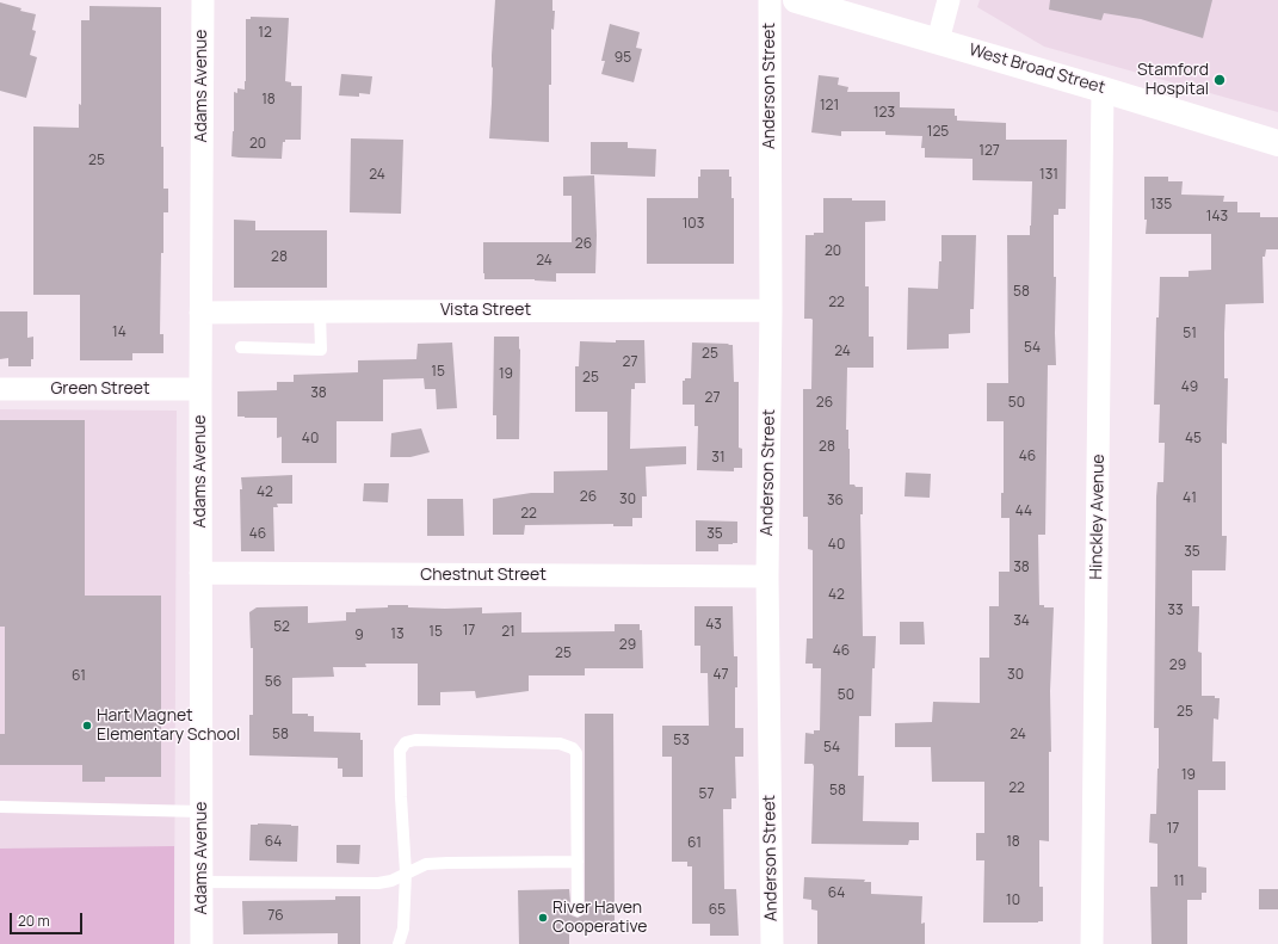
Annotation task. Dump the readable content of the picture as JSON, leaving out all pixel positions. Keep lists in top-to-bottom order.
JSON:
{
  "streets": {
    "main road": ["West Broad Street"],
    "street": [
      "Adams Avenue",
      "Anderson Street",
      "Vista Street",
      "Green Street",
      "Hinckley Avenue",
      "Chestnut Street"
    ]
  },
  "crossings": [
    ["West Broad Street", "Hinckley Avenue"],
    ["Adams Avenue", "Vista Street"],
    ["Adams Avenue", "Green Street"],
    ["Adams Avenue", "Chestnut Street"],
    ["Anderson Street", "Vista Street"],
    ["Anderson Street", "Chestnut Street"]
  ],
  "places": ["Stamford Hospital", "Hart Magnet Elementary School", "River Haven Cooperative"],
  "house_numbers": [
    "12",
    "95",
    "18",
    "121",
    "123",
    "125",
    "20",
    "127",
    "25",
    "24",
    "131",
    "135",
    "143",
    "103",
    "26",
    "20",
    "28",
    "24",
    "58",
    "22",
    "14",
    "51",
    "54",
    "24",
    "25",
    "27",
    "15",
    "19",
    "25",
    "49",
    "38",
    "27",
    "26",
    "50",
    "40",
    "45",
    "28",
    "46",
    "31",
    "42",
    "26",
    "41",
    "30",
    "36",
    "44",
    "22",
    "46",
    "35",
    "40",
    "35",
    "38",
    "42",
    "33",
    "34",
    "43",
    "52",
    "17",
    "15",
    "21",
    "13",
    "9",
    "29",
    "46",
    "25",
    "29",
    "47",
    "30",
    "61",
    "56",
    "50",
    "25",
    "58",
    "24",
    "53",
    "54",
    "19",
    "22",
    "58",
    "57",
    "17",
    "64",
    "18",
    "61",
    "11",
    "64",
    "10",
    "65",
    "76"
  ],
  "scale_bar": "20 m"
}
